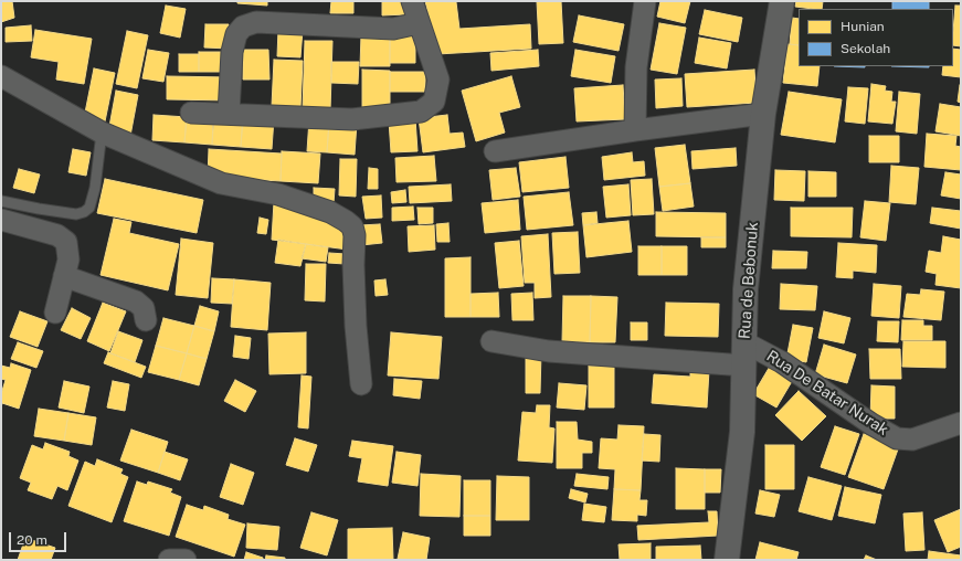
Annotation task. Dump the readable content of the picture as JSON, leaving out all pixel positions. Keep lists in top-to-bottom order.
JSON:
{
  "streets": {
    "street": ["Rua de Bebonuk", "Rua De Batar Nurak"]
  },
  "crossings": [
    ["Rua de Bebonuk", "Rua De Batar Nurak"]
  ],
  "legend": ["Hunian", "Sekolah"],
  "scale_bar": "20 m"
}
